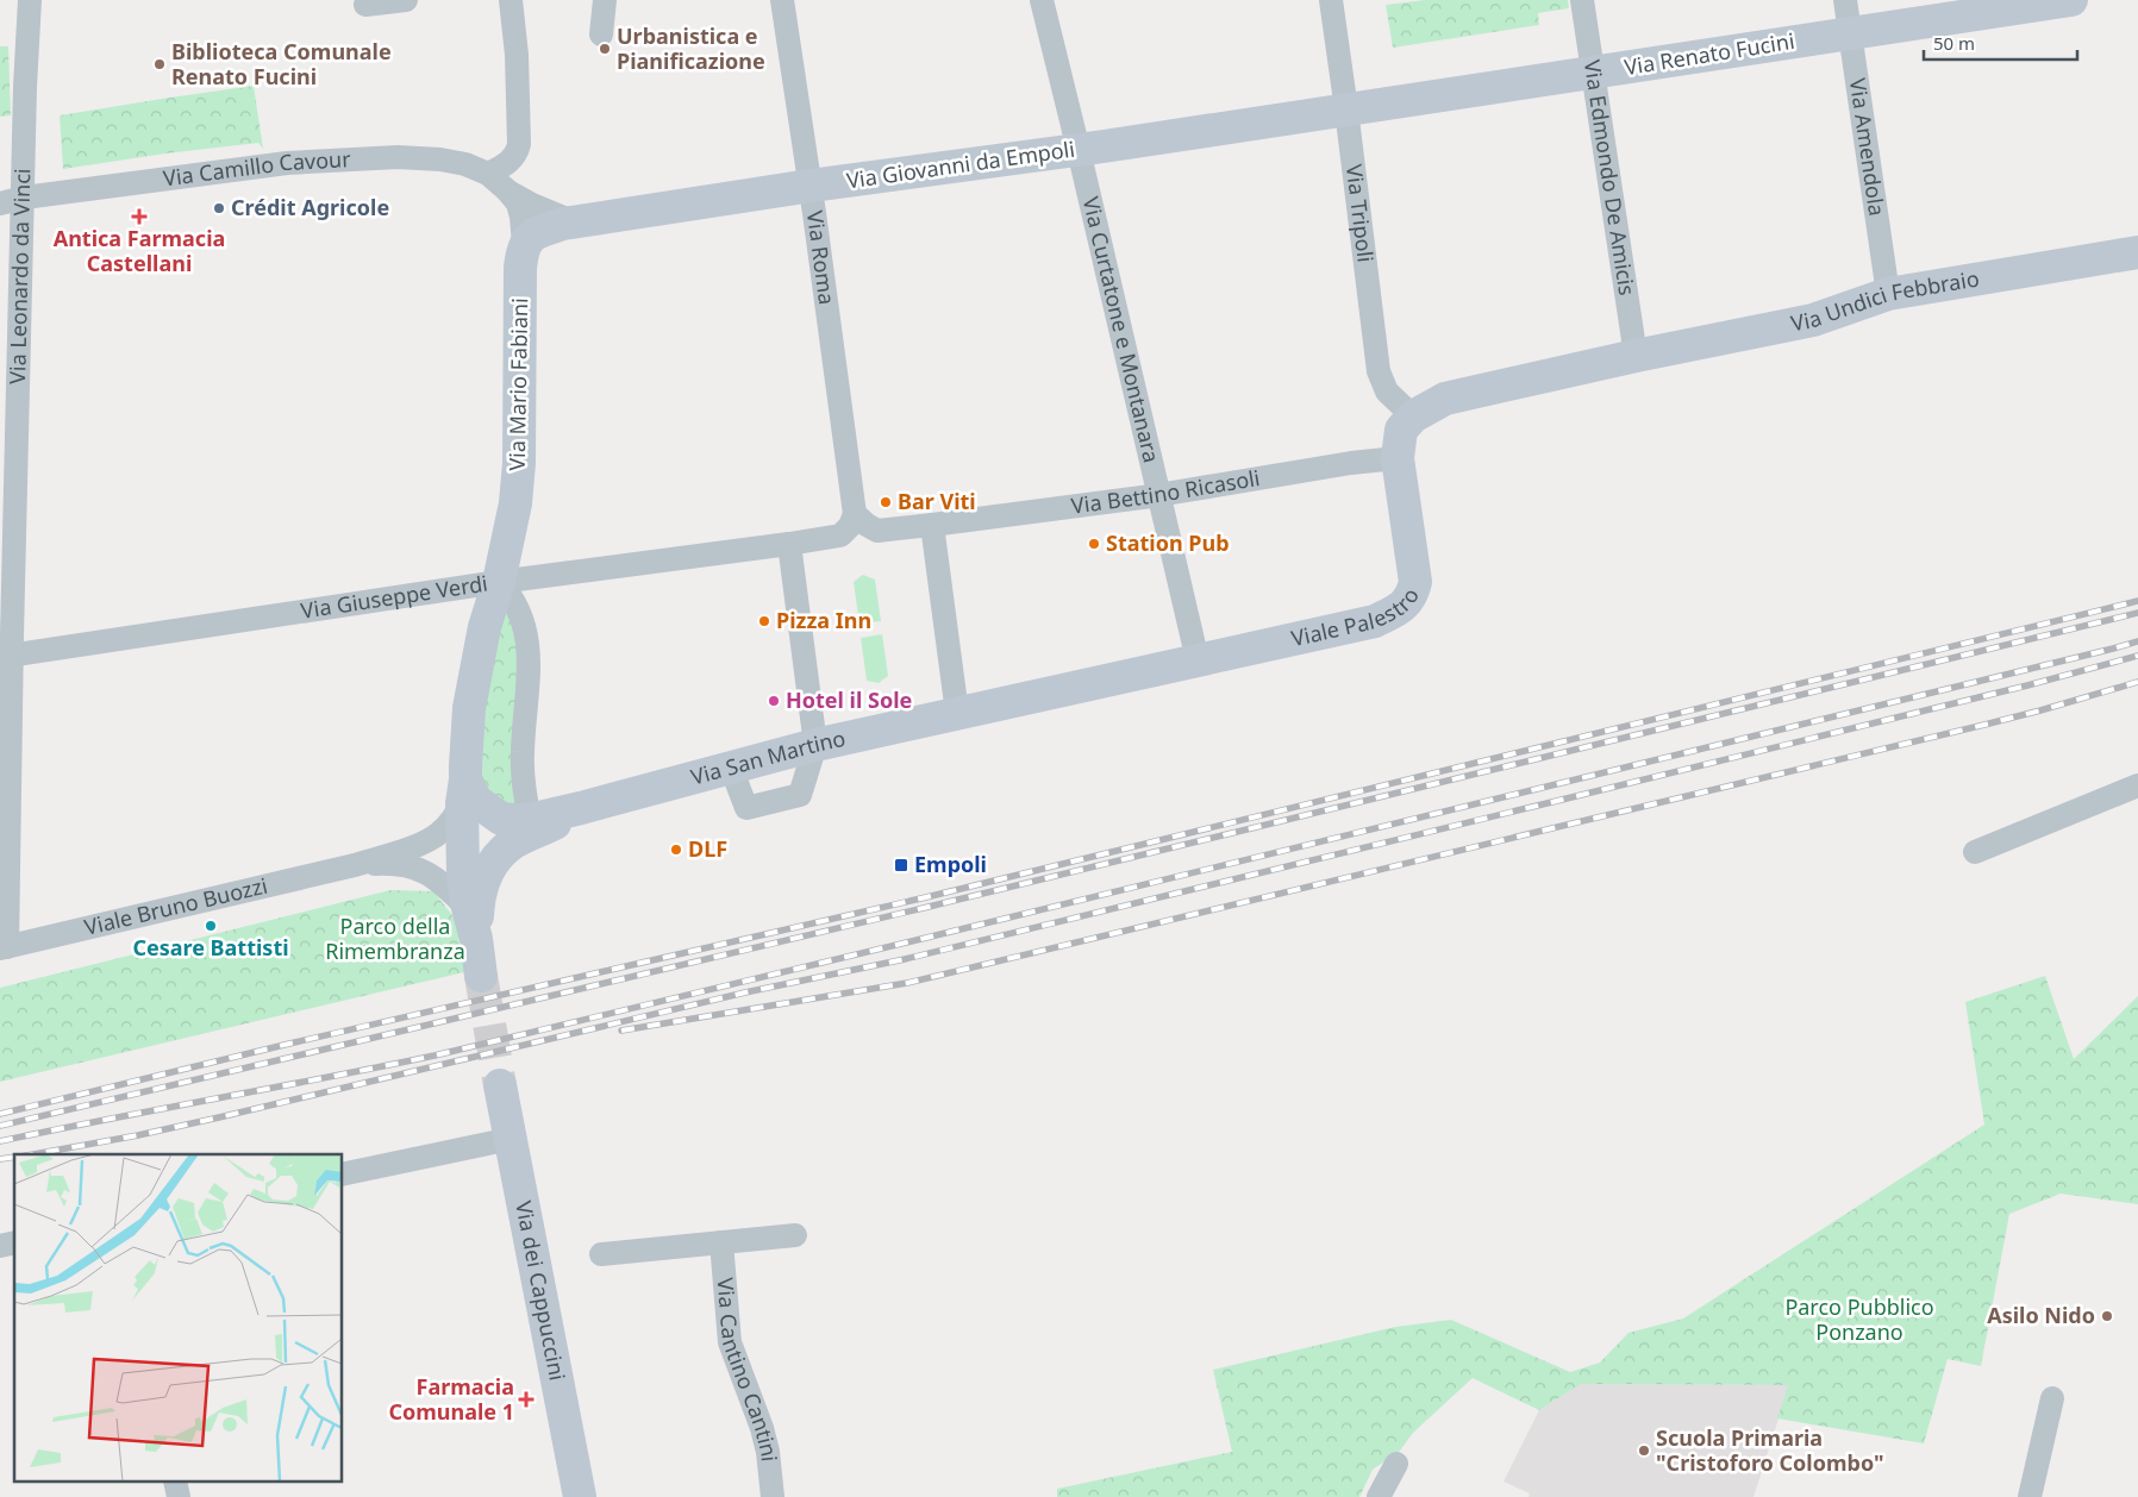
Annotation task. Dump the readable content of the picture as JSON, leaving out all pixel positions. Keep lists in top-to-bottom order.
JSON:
{
  "streets": {
    "main road": [
      "Via Renato Fucini",
      "Via Giovanni da Empoli",
      "Via Undici Febbraio",
      "Via Mario Fabiani",
      "Viale Palestro",
      "Via San Martino",
      "Via dei Cappuccini"
    ],
    "street": [
      "Via Amendola",
      "Via Camillo Cavour",
      "Via Edmondo De Amicis",
      "Via Tripoli",
      "Via Roma",
      "Via Leonardo da Vinci",
      "Via Curtatone e Montanara",
      "Via Bettino Ricasoli",
      "Via Giuseppe Verdi",
      "Viale Bruno Buozzi",
      "Via Cantino Cantini"
    ]
  },
  "crossings": [
    ["Via Renato Fucini", "Via Amendola"],
    ["Via Renato Fucini", "Via Giovanni da Empoli"],
    ["Via Renato Fucini", "Via Edmondo De Amicis"],
    ["Via Renato Fucini", "Via Tripoli"],
    ["Via Amendola", "Via Undici Febbraio"],
    ["Via Giovanni da Empoli", "Via Tripoli"],
    ["Via Giovanni da Empoli", "Via Roma"],
    ["Via Giovanni da Empoli", "Via Curtatone e Montanara"],
    ["Via Giovanni da Empoli", "Via Mario Fabiani"],
    ["Via Camillo Cavour", "Via Leonardo da Vinci"],
    ["Via Camillo Cavour", "Via Mario Fabiani"],
    ["Via Edmondo De Amicis", "Via Undici Febbraio"],
    ["Via Tripoli", "Viale Palestro"],
    ["Via Roma", "Via Bettino Ricasoli"],
    ["Via Roma", "Via Giuseppe Verdi"],
    ["Via Leonardo da Vinci", "Via Giuseppe Verdi"],
    ["Via Leonardo da Vinci", "Viale Bruno Buozzi"],
    ["Via Curtatone e Montanara", "Via Bettino Ricasoli"],
    ["Via Curtatone e Montanara", "Viale Palestro"],
    ["Via Mario Fabiani", "Via Giuseppe Verdi"],
    ["Via Mario Fabiani", "Viale Bruno Buozzi"],
    ["Via Bettino Ricasoli", "Via Giuseppe Verdi"],
    ["Via Bettino Ricasoli", "Viale Palestro"],
    ["Viale Palestro", "Via San Martino"]
  ],
  "parks": ["Parco della Rimembranza", "Parco Pubblico Ponzano"],
  "places": {
    "other": [
      "Urbanistica e Pianificazione",
      "Biblioteca Comunale Renato Fucini",
      "Crédit Agricole",
      "Bar Viti",
      "Station Pub",
      "Pizza Inn",
      "Hotel il Sole",
      "DLF",
      "Cesare Battisti",
      "Asilo Nido",
      "Scuola Primaria \"Cristoforo Colombo\""
    ],
    "health": ["Antica Farmacia Castellani", "Farmacia Comunale 1"],
    "transit": ["Empoli"]
  },
  "scale_bar": "50 m"
}
